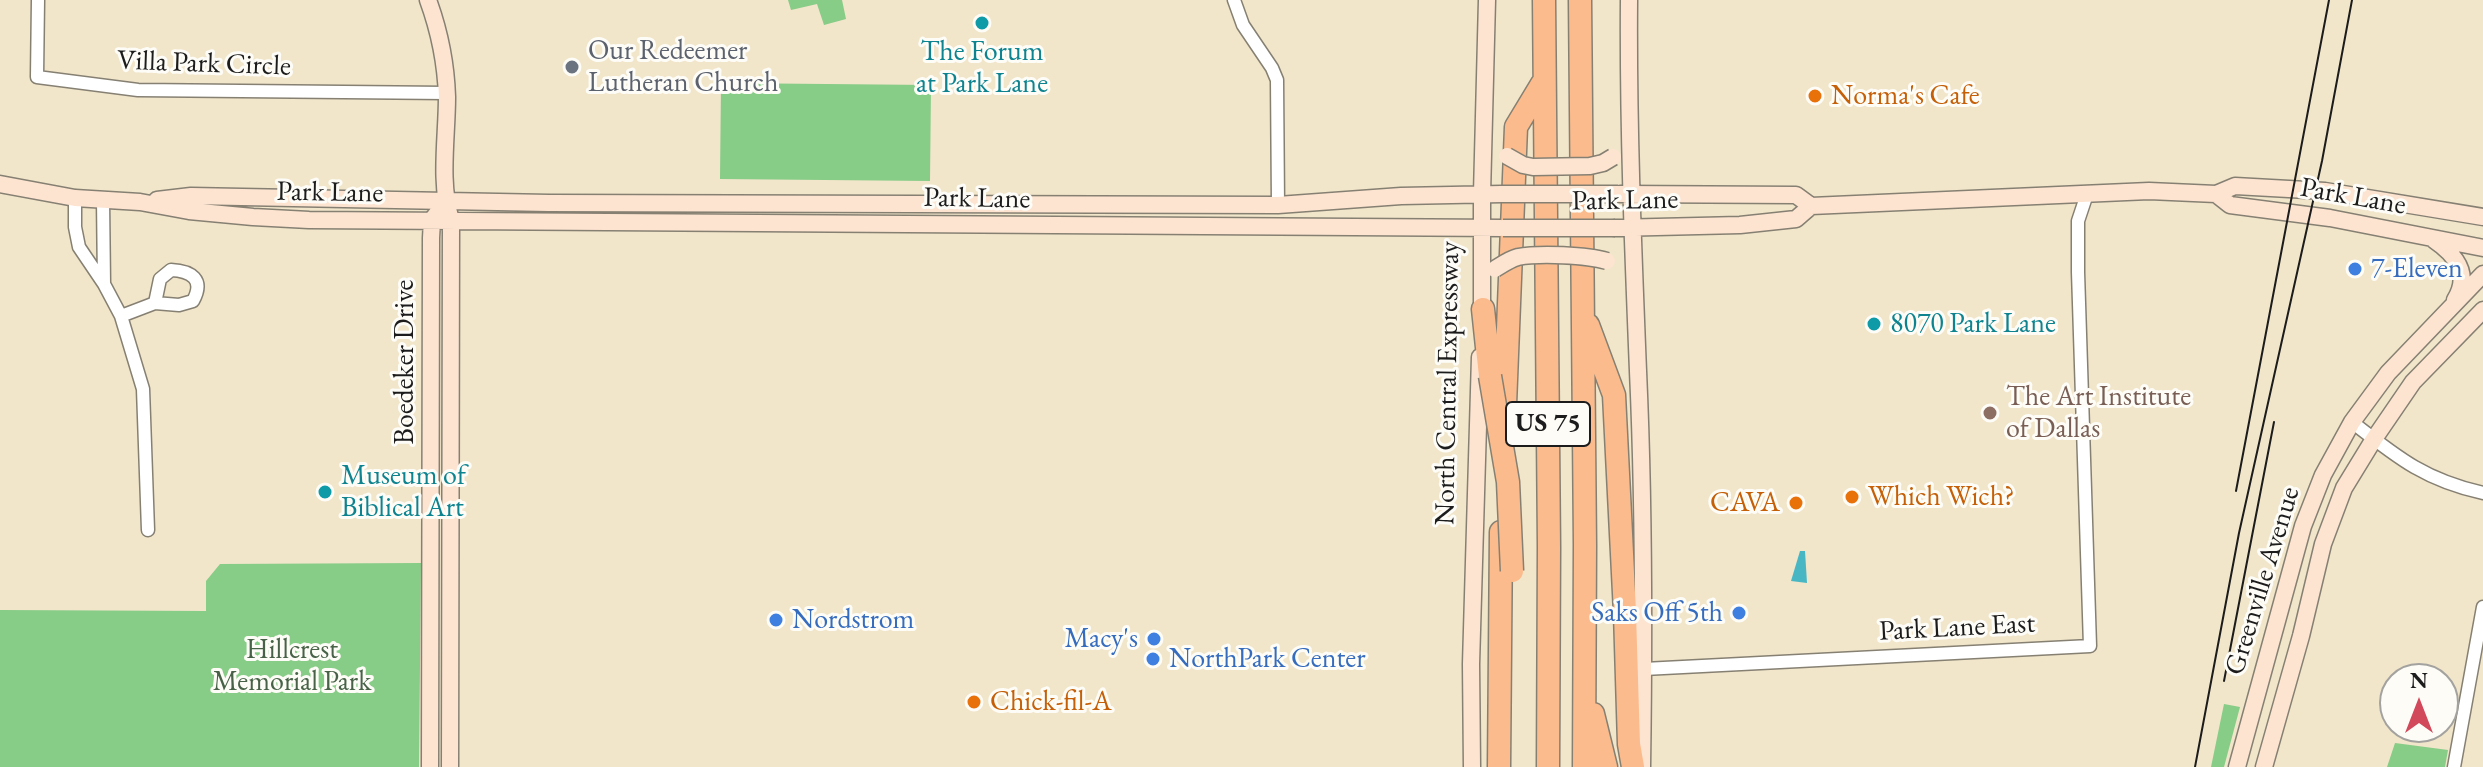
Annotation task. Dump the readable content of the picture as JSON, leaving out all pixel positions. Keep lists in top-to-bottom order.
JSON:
{
  "streets": {
    "highway": ["US 75"],
    "main road": [
      "Park Lane",
      "Boedeker Drive",
      "North Central Expressway",
      "Greenville Avenue"
    ],
    "street": ["Villa Park Circle", "Park Lane East"]
  },
  "crossings": [
    ["Villa Park Circle", "Boedeker Drive"],
    ["Park Lane", "Boedeker Drive"],
    ["Park Lane", "North Central Expressway"],
    ["Park Lane", "Park Lane East"]
  ],
  "parks": ["Hillcrest Memorial Park"],
  "places": [
    "The Forum at Park Lane",
    "Our Redeemer Lutheran Church",
    "Norma's Cafe",
    "7-Eleven",
    "8070 Park Lane",
    "The Art Institute of Dallas",
    "Museum of Biblical Art",
    "Which Wich?",
    "CAVA",
    "Saks Off 5th",
    "Nordstrom",
    "Macy's",
    "NorthPark Center",
    "Chick-fil-A"
  ],
  "north": "top"
}
